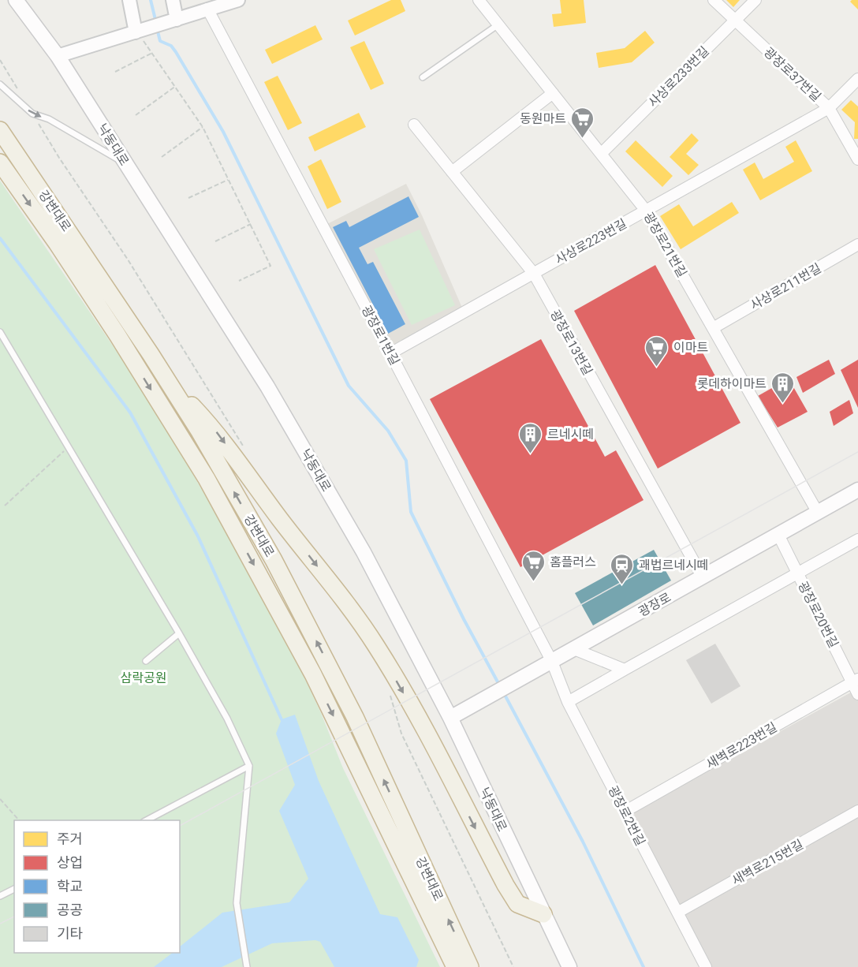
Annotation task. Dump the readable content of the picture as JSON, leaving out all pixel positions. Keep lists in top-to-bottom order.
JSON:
{
  "streets": {
    "highway": ["강변대로"],
    "main road": ["낙동대로", "광장로"],
    "street": [
      "광장로37번길",
      "사상로233번길",
      "사상로223번길",
      "광장로21번길",
      "사상로211번길",
      "광장로1번길",
      "광장로13번길",
      "광장로20번길",
      "새벽로223번길",
      "광장로2번길",
      "새벽로215번길"
    ]
  },
  "crossings": [
    ["광장로37번길", "사상로233번길"],
    ["광장로37번길", "사상로223번길"],
    ["사상로233번길", "광장로21번길"],
    ["낙동대로", "광장로"],
    ["사상로223번길", "광장로21번길"],
    ["사상로223번길", "광장로1번길"],
    ["사상로223번길", "광장로13번길"],
    ["광장로21번길", "사상로211번길"],
    ["광장로21번길", "광장로"],
    ["광장로1번길", "광장로"],
    ["광장로1번길", "광장로2번길"],
    ["광장로13번길", "광장로"],
    ["광장로", "광장로20번길"],
    ["광장로", "광장로2번길"],
    ["광장로20번길", "새벽로223번길"],
    ["새벽로223번길", "광장로2번길"],
    ["광장로2번길", "새벽로215번길"]
  ],
  "parks": ["삼락공원"],
  "places": {
    "supermarket": ["동원마트", "이마트", "홈플러스"],
    "building": ["롯데하이마트", "르네시떼"],
    "station": ["괘법르네시떼"]
  },
  "legend": [
    "주거",
    "상업",
    "학교",
    "공공",
    "기타"
  ]
}
